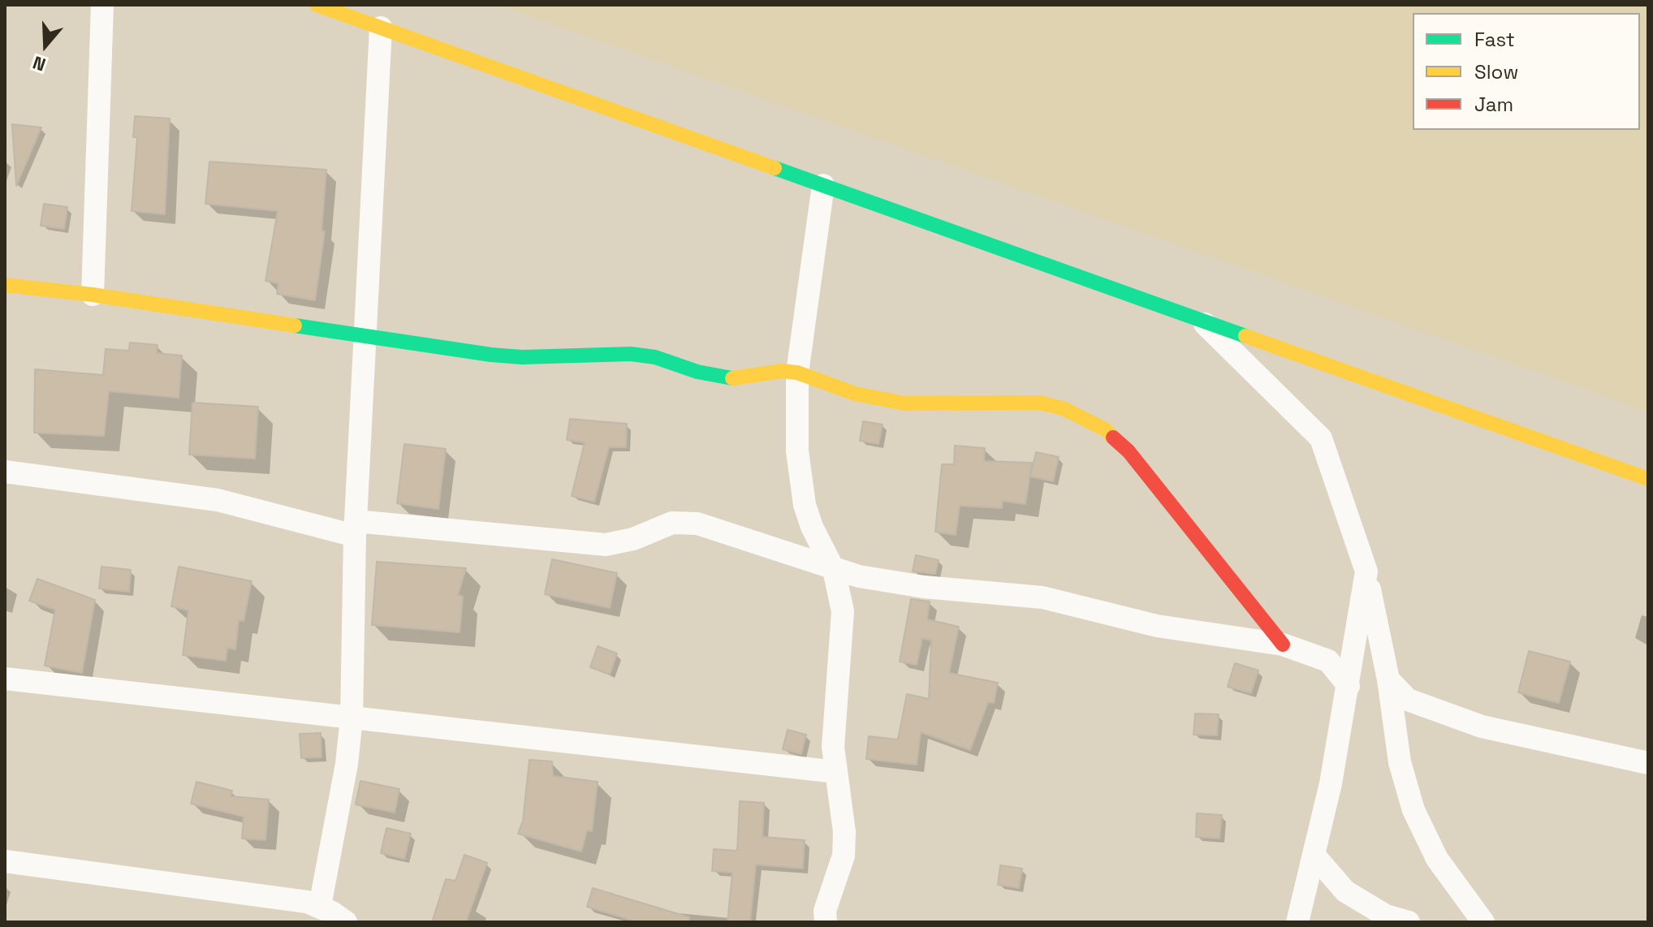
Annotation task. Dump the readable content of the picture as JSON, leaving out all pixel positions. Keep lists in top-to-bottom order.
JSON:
{
  "legend": ["Fast", "Slow", "Jam"],
  "north": "bottom"
}
